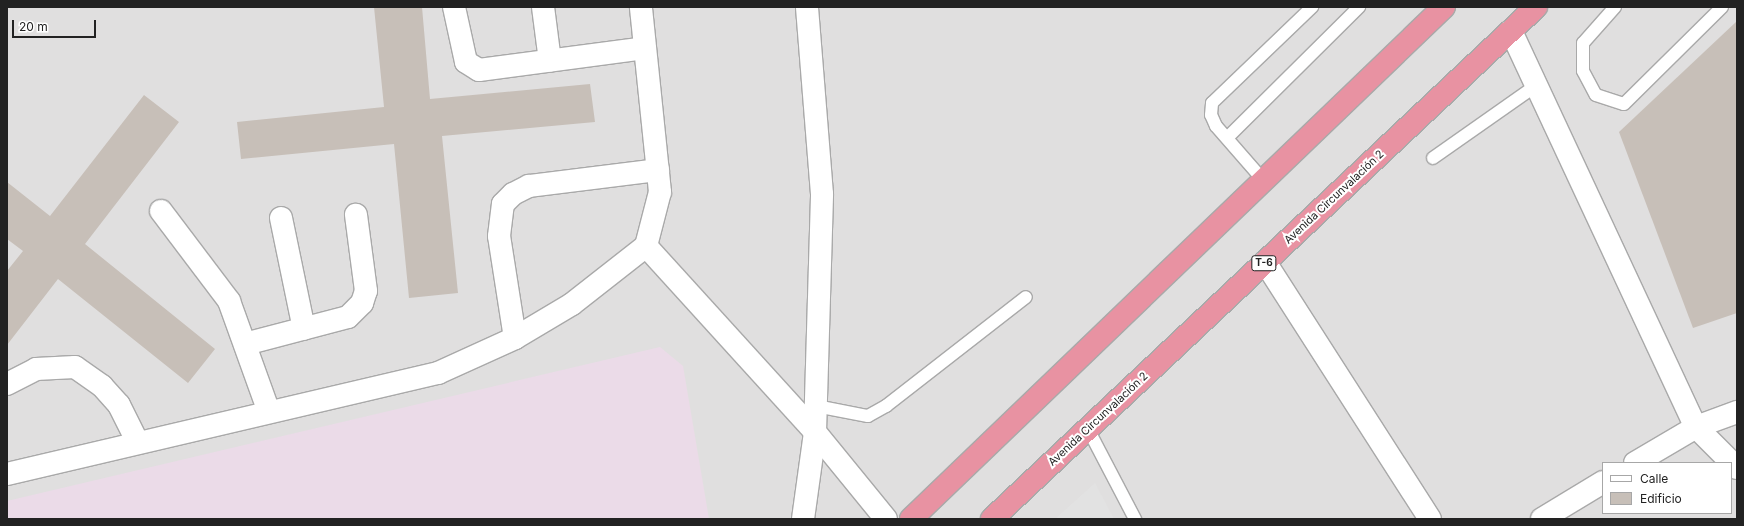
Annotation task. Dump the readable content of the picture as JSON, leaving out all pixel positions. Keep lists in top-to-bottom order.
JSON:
{
  "streets": {
    "highway": ["Avenida Circunvalación 2", "T-6"]
  },
  "legend": ["Calle", "Edificio"],
  "scale_bar": "20 m"
}
